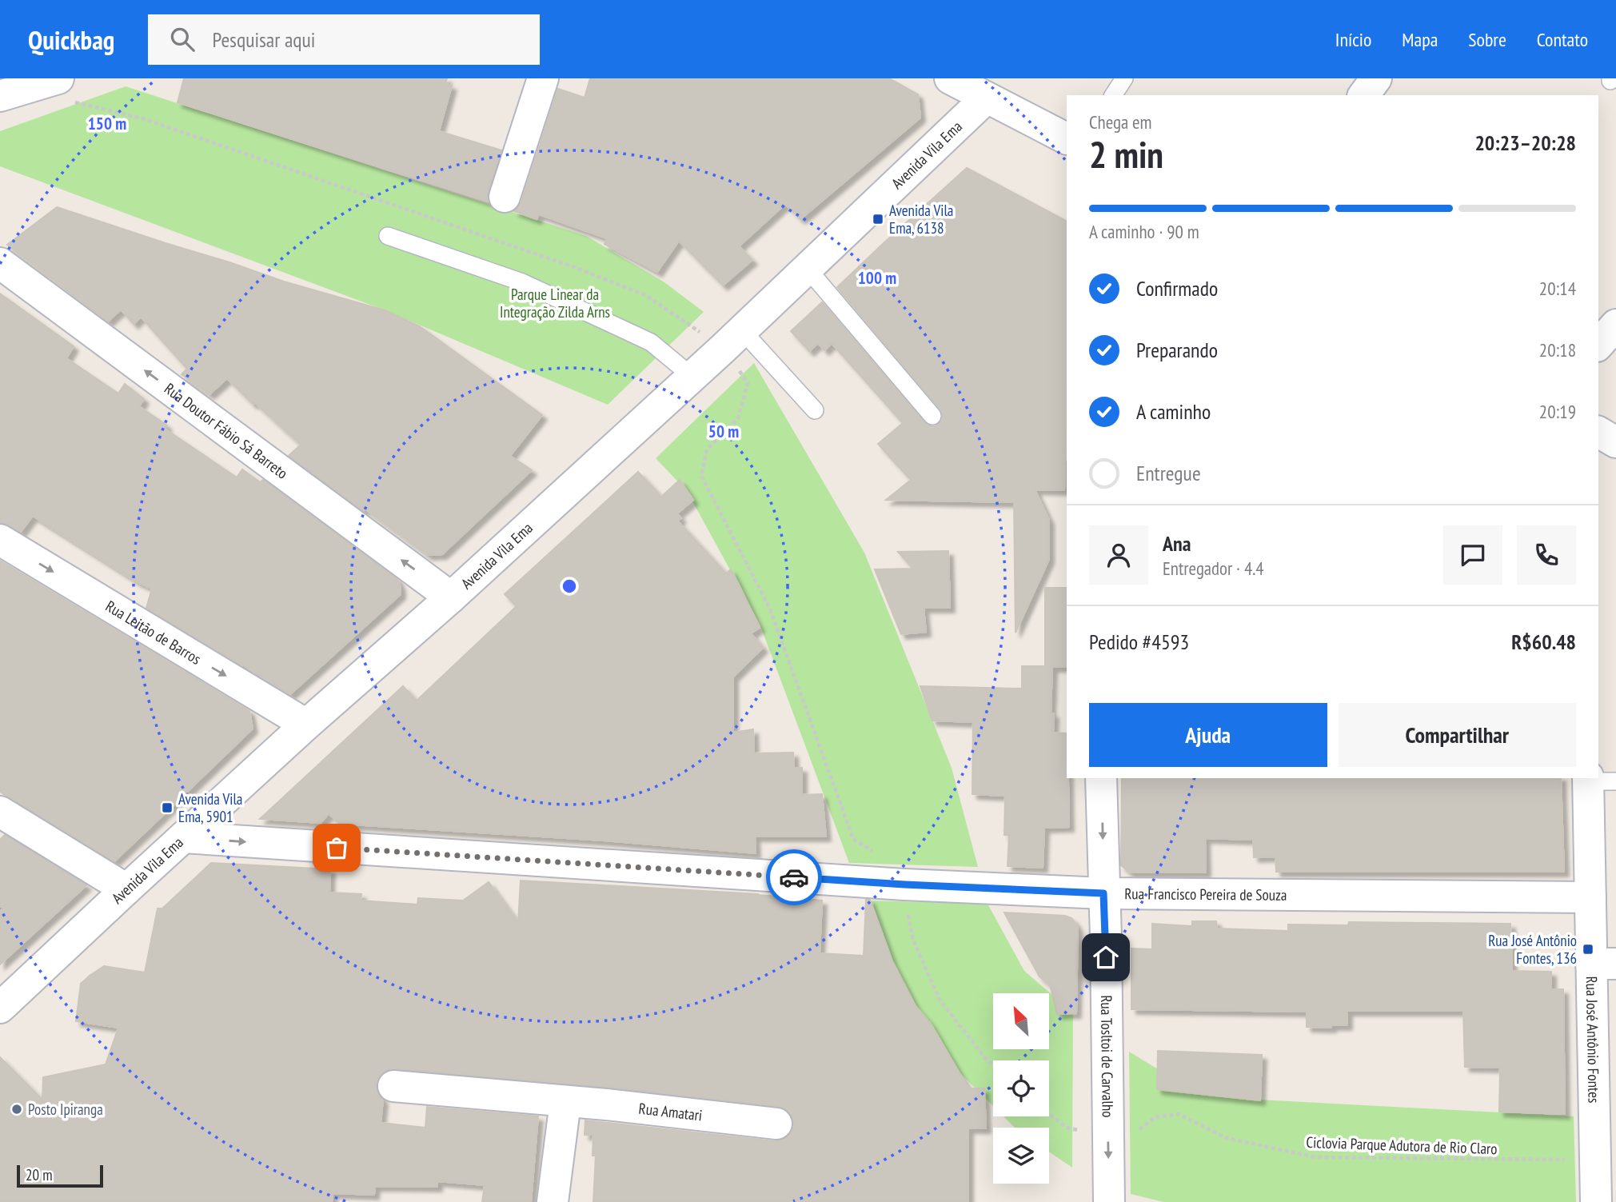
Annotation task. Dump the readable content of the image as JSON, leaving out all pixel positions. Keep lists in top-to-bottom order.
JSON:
{
  "streets": {
    "street": [
      "Avenida Vila Ema",
      "Rua Doutor Fábio Sá Barreto",
      "Rua Leitão de Barros",
      "Rua Francisco Pereira de Souza",
      "Rua José Antônio Fontes",
      "Rua Tosltoi de Carvalho",
      "Rua Amatari"
    ],
    "path": ["Ciclovia Parque Adutora de Rio Claro"]
  },
  "crossings": [
    ["Avenida Vila Ema", "Rua Doutor Fábio Sá Barreto"],
    ["Avenida Vila Ema", "Rua Leitão de Barros"],
    ["Avenida Vila Ema", "Rua Francisco Pereira de Souza"],
    ["Rua Francisco Pereira de Souza", "Rua José Antônio Fontes"],
    ["Rua Francisco Pereira de Souza", "Rua Tosltoi de Carvalho"],
    ["Rua José Antônio Fontes", "Ciclovia Parque Adutora de Rio Claro"],
    ["Rua Tosltoi de Carvalho", "Ciclovia Parque Adutora de Rio Claro"]
  ],
  "one_way": ["Rua Doutor Fábio Sá Barreto", "Rua Francisco Pereira de Souza", "Rua Tosltoi de Carvalho"],
  "parks": ["Parque Linear da Integração Zilda Arns"],
  "places": {
    "transit": ["Avenida Vila Ema, 6138", "Avenida Vila Ema, 5901", "Rua José Antônio Fontes, 136"],
    "other": ["Posto Ipiranga"]
  },
  "scale_bar": "20 m",
  "north": "top left",
  "page": {
    "header": "Quickbag",
    "search": "Pesquisar aqui",
    "nav": [
      "Início",
      "Mapa",
      "Sobre",
      "Contato"
    ],
    "heading": ["2 min", "Chega em", "20:23–20:28"],
    "panel": [
      "Ana",
      "Entregador · 4.4",
      "Pedido #4593",
      "R$60.48"
    ],
    "bar": "A caminho · 90 m",
    "list": [
      ["Confirmado", "20:14"],
      ["Preparando", "20:18"],
      ["A caminho", "20:19"],
      "Entregue"
    ],
    "buttons": ["Ajuda", "Compartilhar"],
    "scale": "20 m"
  },
  "rings": ["150 m", "100 m", "50 m"]
}
